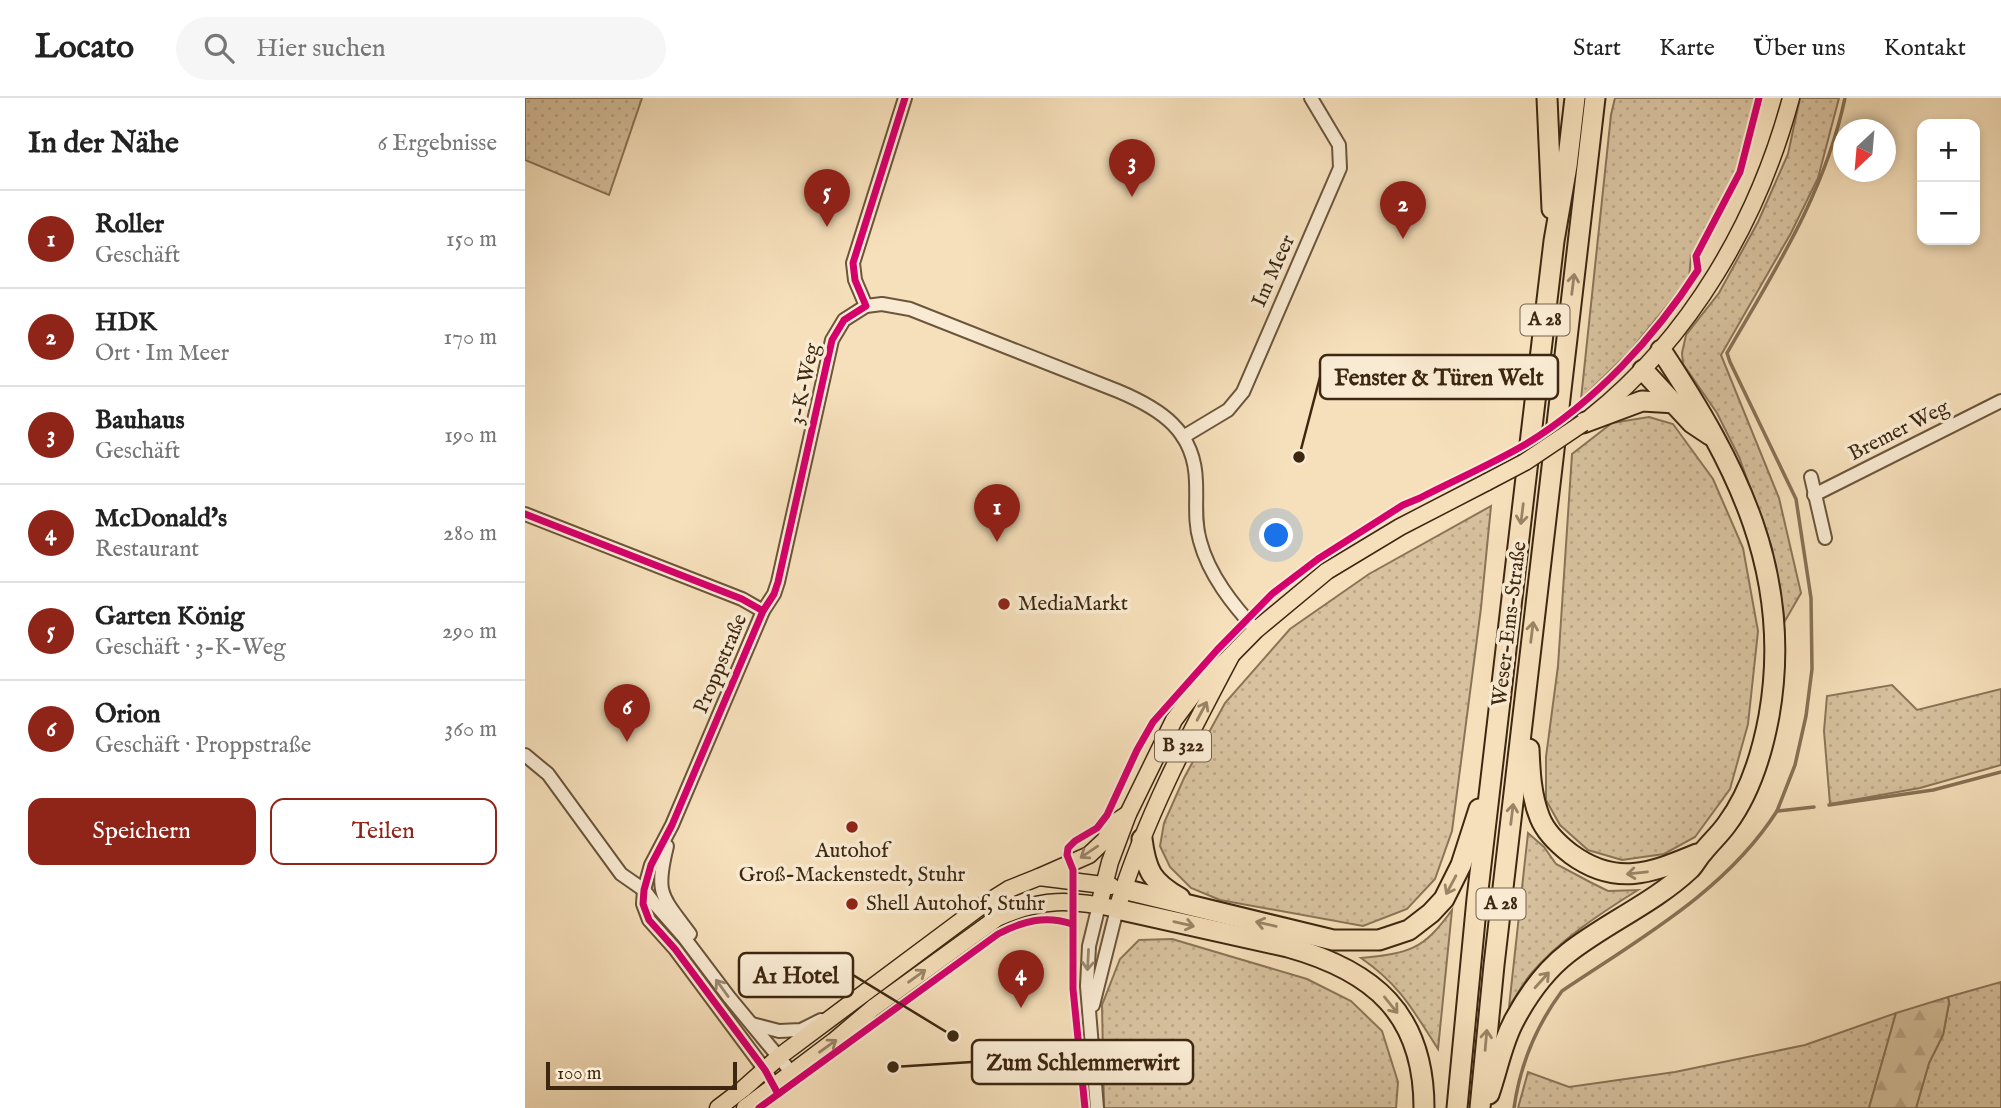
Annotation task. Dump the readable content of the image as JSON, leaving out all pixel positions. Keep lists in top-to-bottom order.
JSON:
{
  "streets": {
    "highway": ["A 28", "Weser-Ems-Straße"],
    "main road": ["B 322"],
    "street": [
      "Im Meer",
      "3-K-Weg",
      "Bremer Weg",
      "Proppstraße"
    ]
  },
  "crossings": [
    ["3-K-Weg", "Proppstraße"]
  ],
  "places": [
    "Fenster & Türen Welt",
    "MediaMarkt",
    "Autohof Groß-Mackenstedt, Stuhr",
    "Shell Autohof, Stuhr",
    "A1 Hotel",
    "Zum Schlemmerwirt"
  ],
  "scale_bar": "100 m",
  "north": "bottom left",
  "page": {
    "header": "Locato",
    "search": "Hier suchen",
    "nav": [
      "Start",
      "Karte",
      "Über uns",
      "Kontakt"
    ],
    "heading": ["In der Nähe", "6 Ergebnisse"],
    "map_buttons": ["+", "−"],
    "pins": [
      "3",
      "5",
      "2",
      "1",
      "6",
      "4"
    ],
    "list": [
      {
        "mark": "1",
        "name": "Roller",
        "note": "Geschäft",
        "value": "150 m"
      },
      {
        "mark": "2",
        "name": "HDK",
        "note": "Ort · Im Meer",
        "value": "170 m"
      },
      {
        "mark": "3",
        "name": "Bauhaus",
        "note": "Geschäft",
        "value": "190 m"
      },
      {
        "mark": "4",
        "name": "McDonald's",
        "note": "Restaurant",
        "value": "280 m"
      },
      {
        "mark": "5",
        "name": "Garten König",
        "note": "Geschäft · 3-K-Weg",
        "value": "290 m"
      },
      {
        "mark": "6",
        "name": "Orion",
        "note": "Geschäft · Proppstraße",
        "value": "360 m"
      }
    ],
    "buttons": ["Speichern", "Teilen"],
    "scale": "100 m"
  }
}
